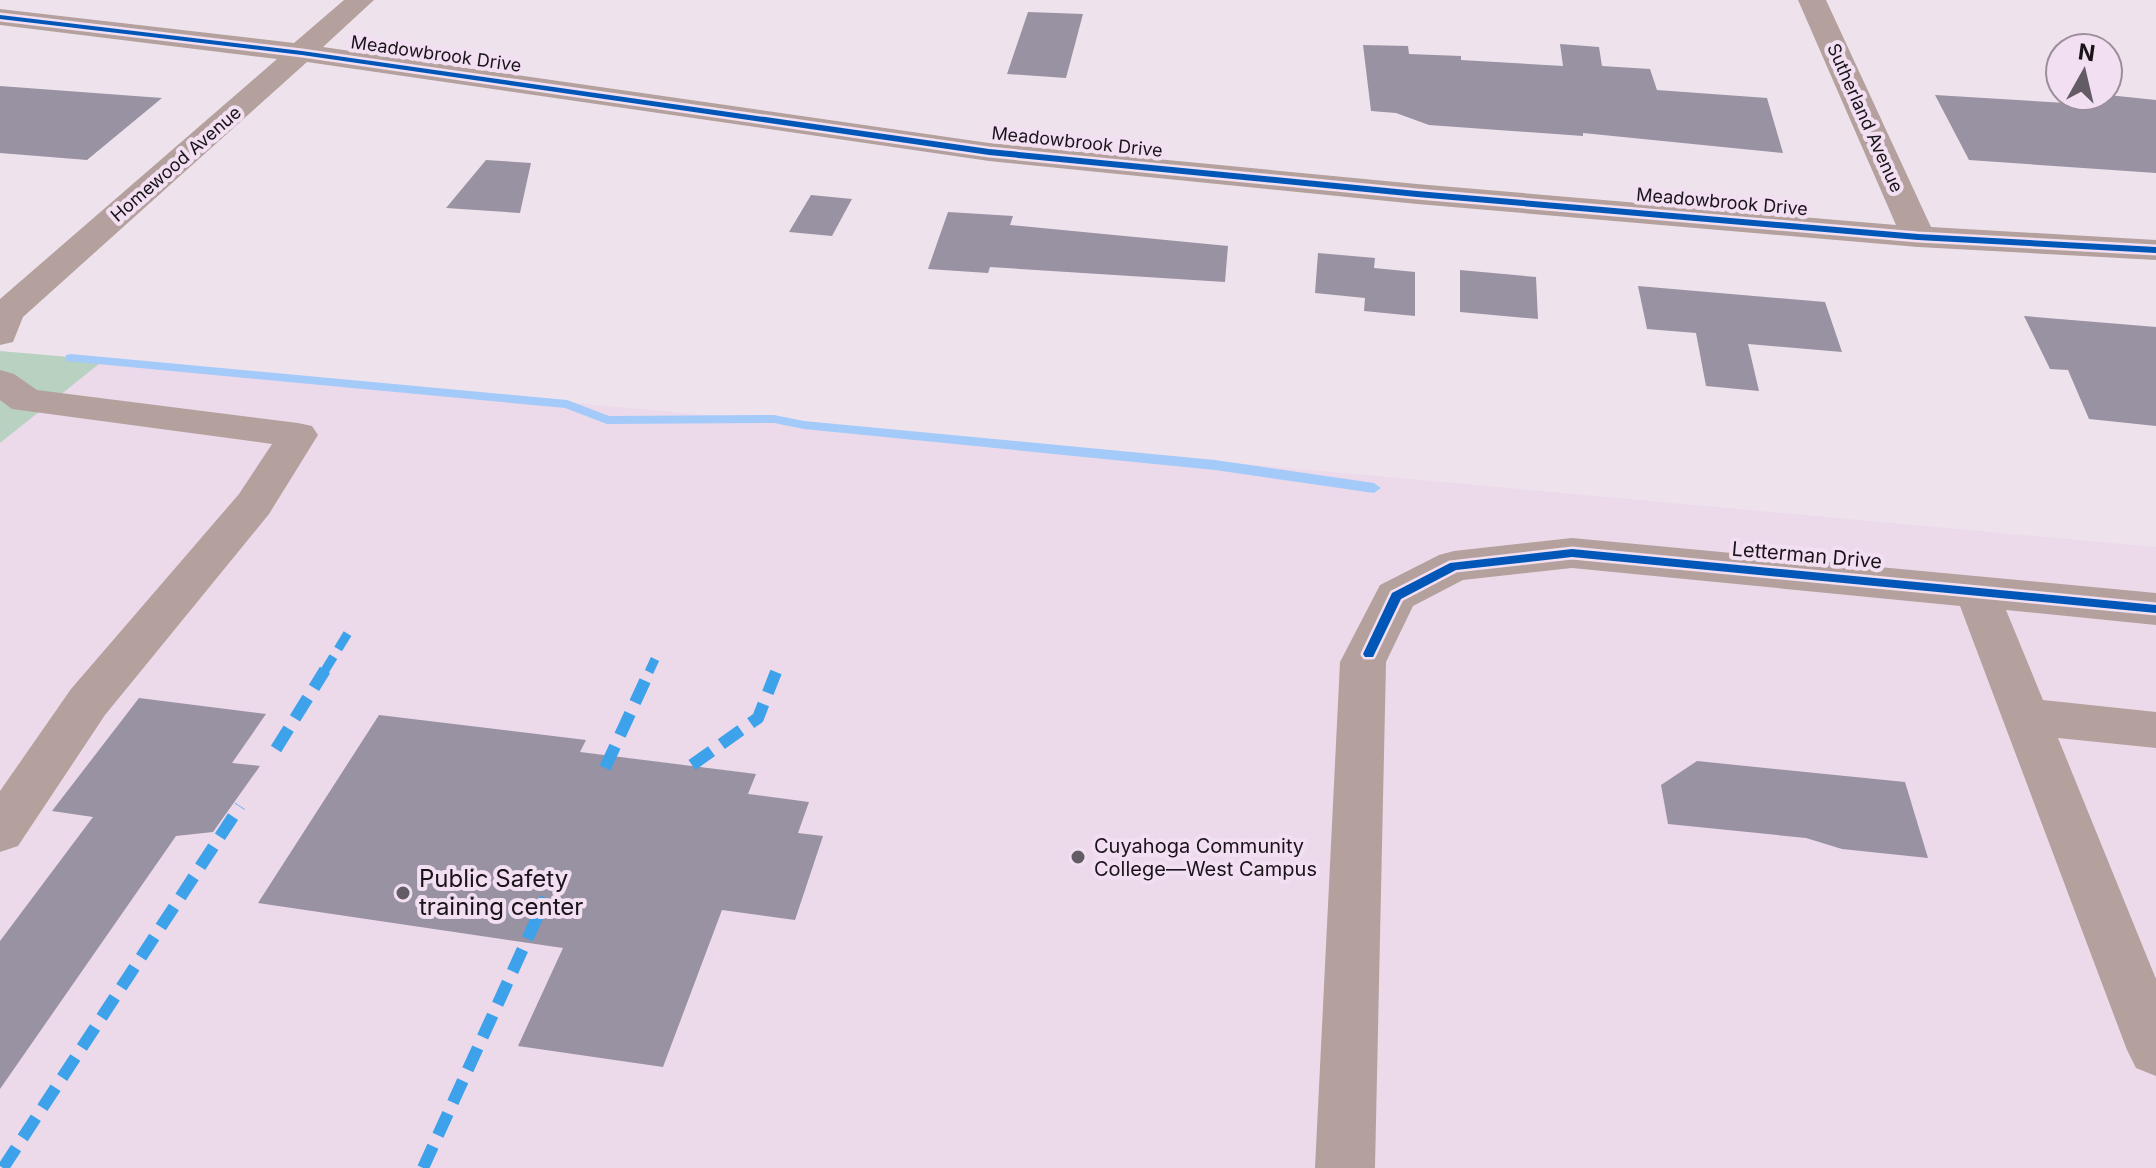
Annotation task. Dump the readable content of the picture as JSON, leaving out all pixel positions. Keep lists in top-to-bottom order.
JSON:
{
  "streets": {
    "street": [
      "Meadowbrook Drive",
      "Sutherland Avenue",
      "Homewood Avenue",
      "Letterman Drive"
    ]
  },
  "crossings": [
    ["Meadowbrook Drive", "Sutherland Avenue"],
    ["Meadowbrook Drive", "Homewood Avenue"]
  ],
  "places": ["Cuyahoga Community College—West Campus", "Public Safety training center"],
  "north": "top"
}
